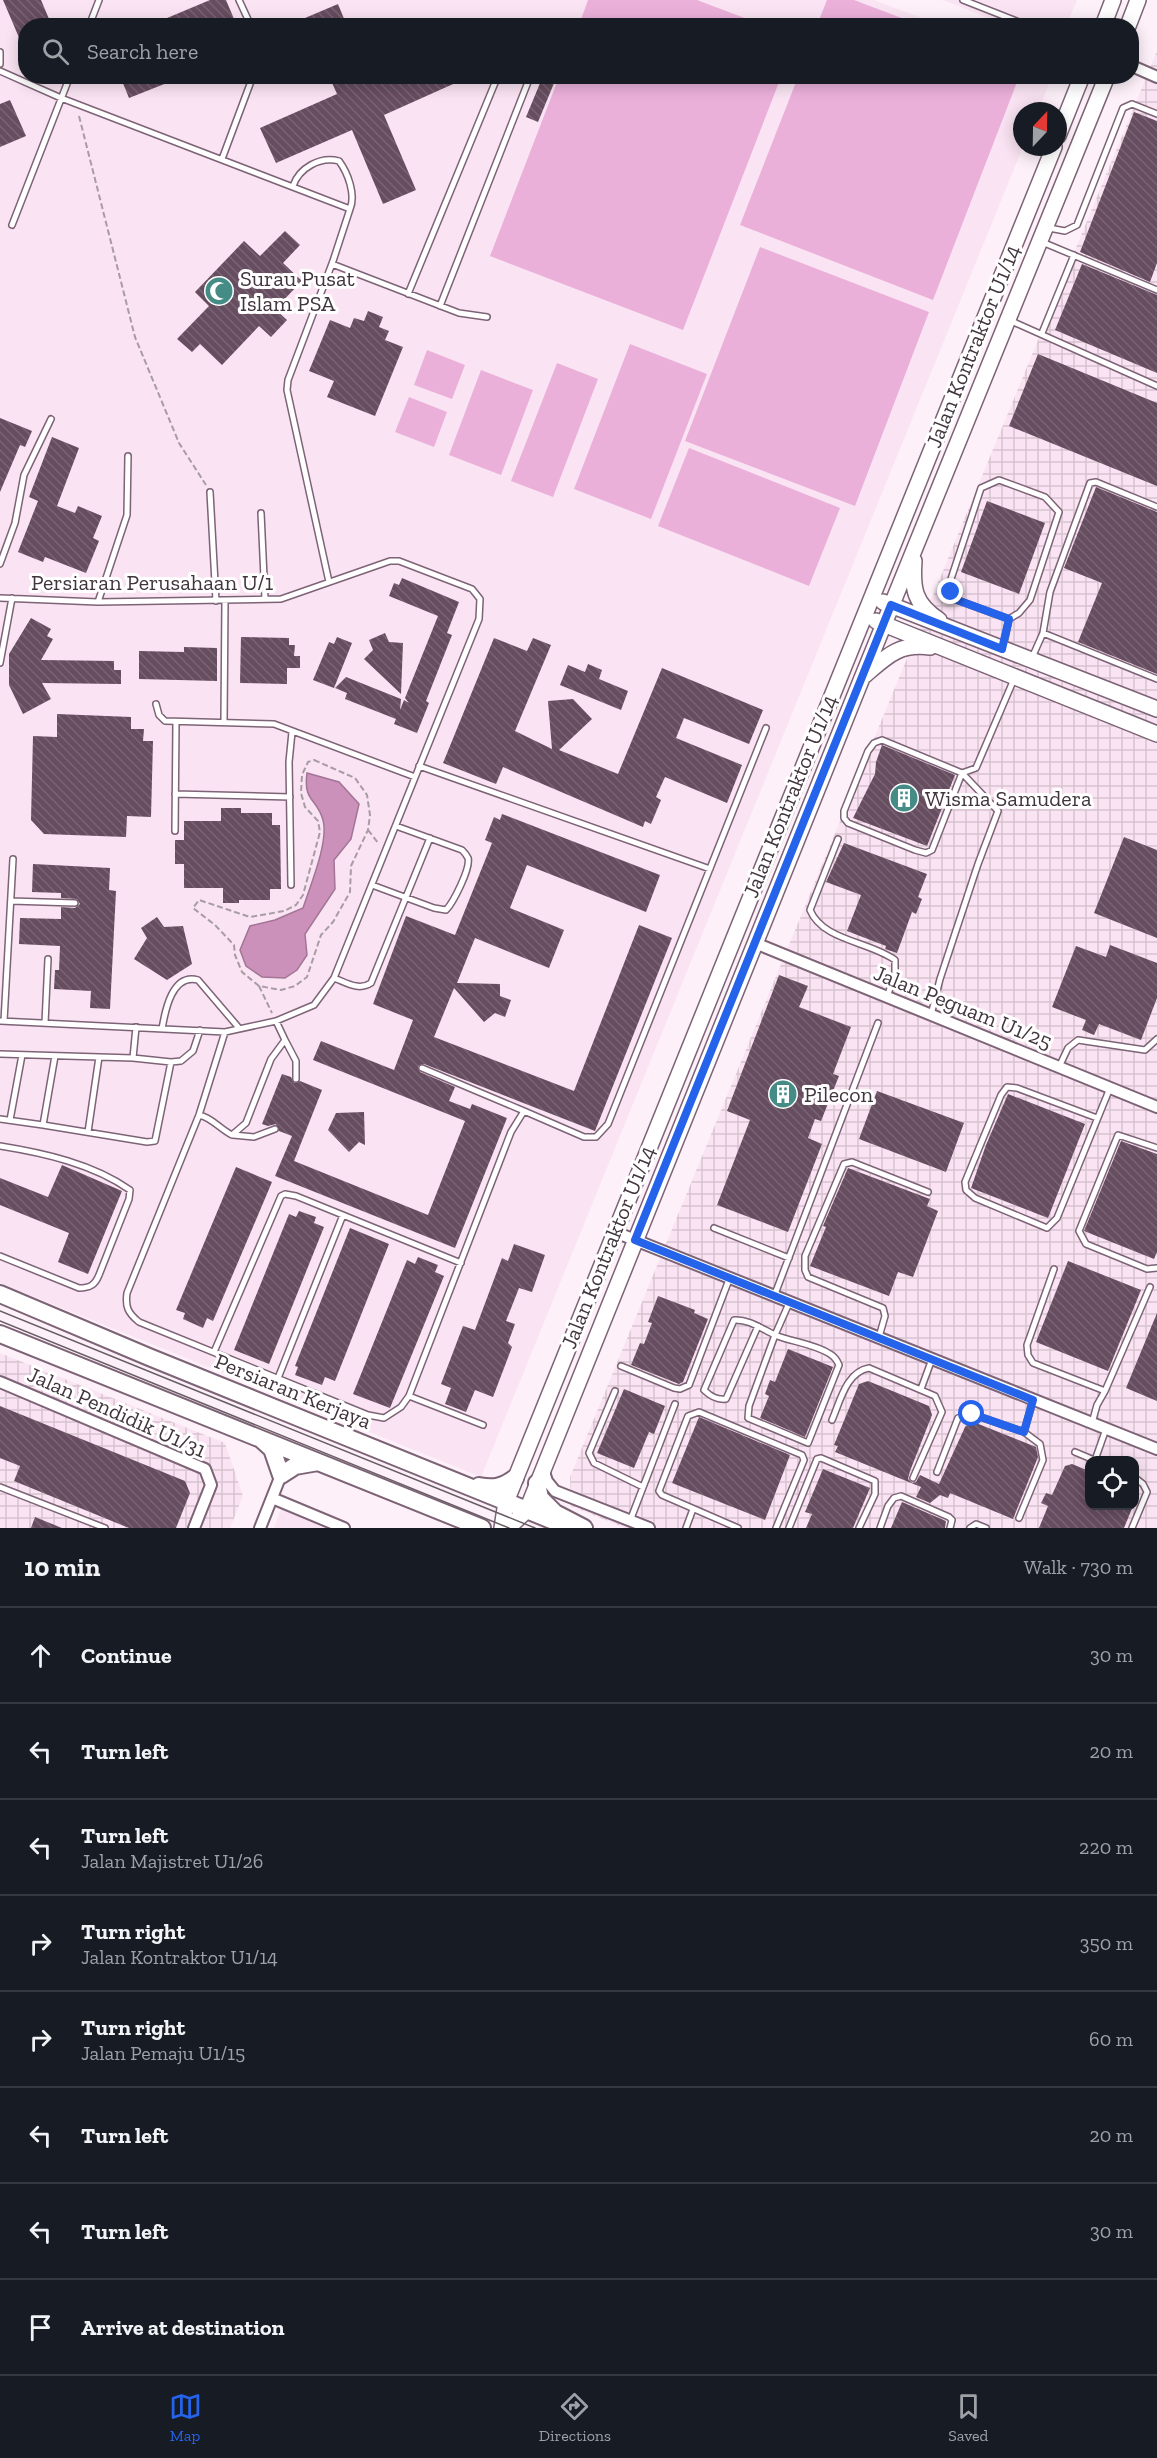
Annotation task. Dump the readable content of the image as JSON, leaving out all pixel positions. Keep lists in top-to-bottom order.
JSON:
{
  "streets": {
    "main road": ["Persiaran Kerjaya"],
    "street": ["Jalan Kontraktor U1/14", "Jalan Peguam U1/25", "Jalan Pendidik U1/31"],
    "lane": ["Persiaran Perusahaan U/1"]
  },
  "crossings": [
    ["Jalan Kontraktor U1/14", "Jalan Peguam U1/25"],
    ["Jalan Kontraktor U1/14", "Persiaran Kerjaya"]
  ],
  "places": {
    "mosque": ["Surau Pusat Islam PSA"],
    "building": ["Wisma Samudera", "Pilecon"]
  },
  "north": "top",
  "page": {
    "search": "Search here",
    "heading": ["10 min", "Walk · 730 m"],
    "list": [
      ["Continue", "30 m"],
      ["Turn left", "20 m"],
      ["Turn left", "Jalan Majistret U1/26", "220 m"],
      ["Turn right", "Jalan Kontraktor U1/14", "350 m"],
      ["Turn right", "Jalan Pemaju U1/15", "60 m"],
      ["Turn left", "20 m"],
      ["Turn left", "30 m"],
      "Arrive at destination"
    ],
    "nav": ["Map", "Directions", "Saved"]
  }
}
